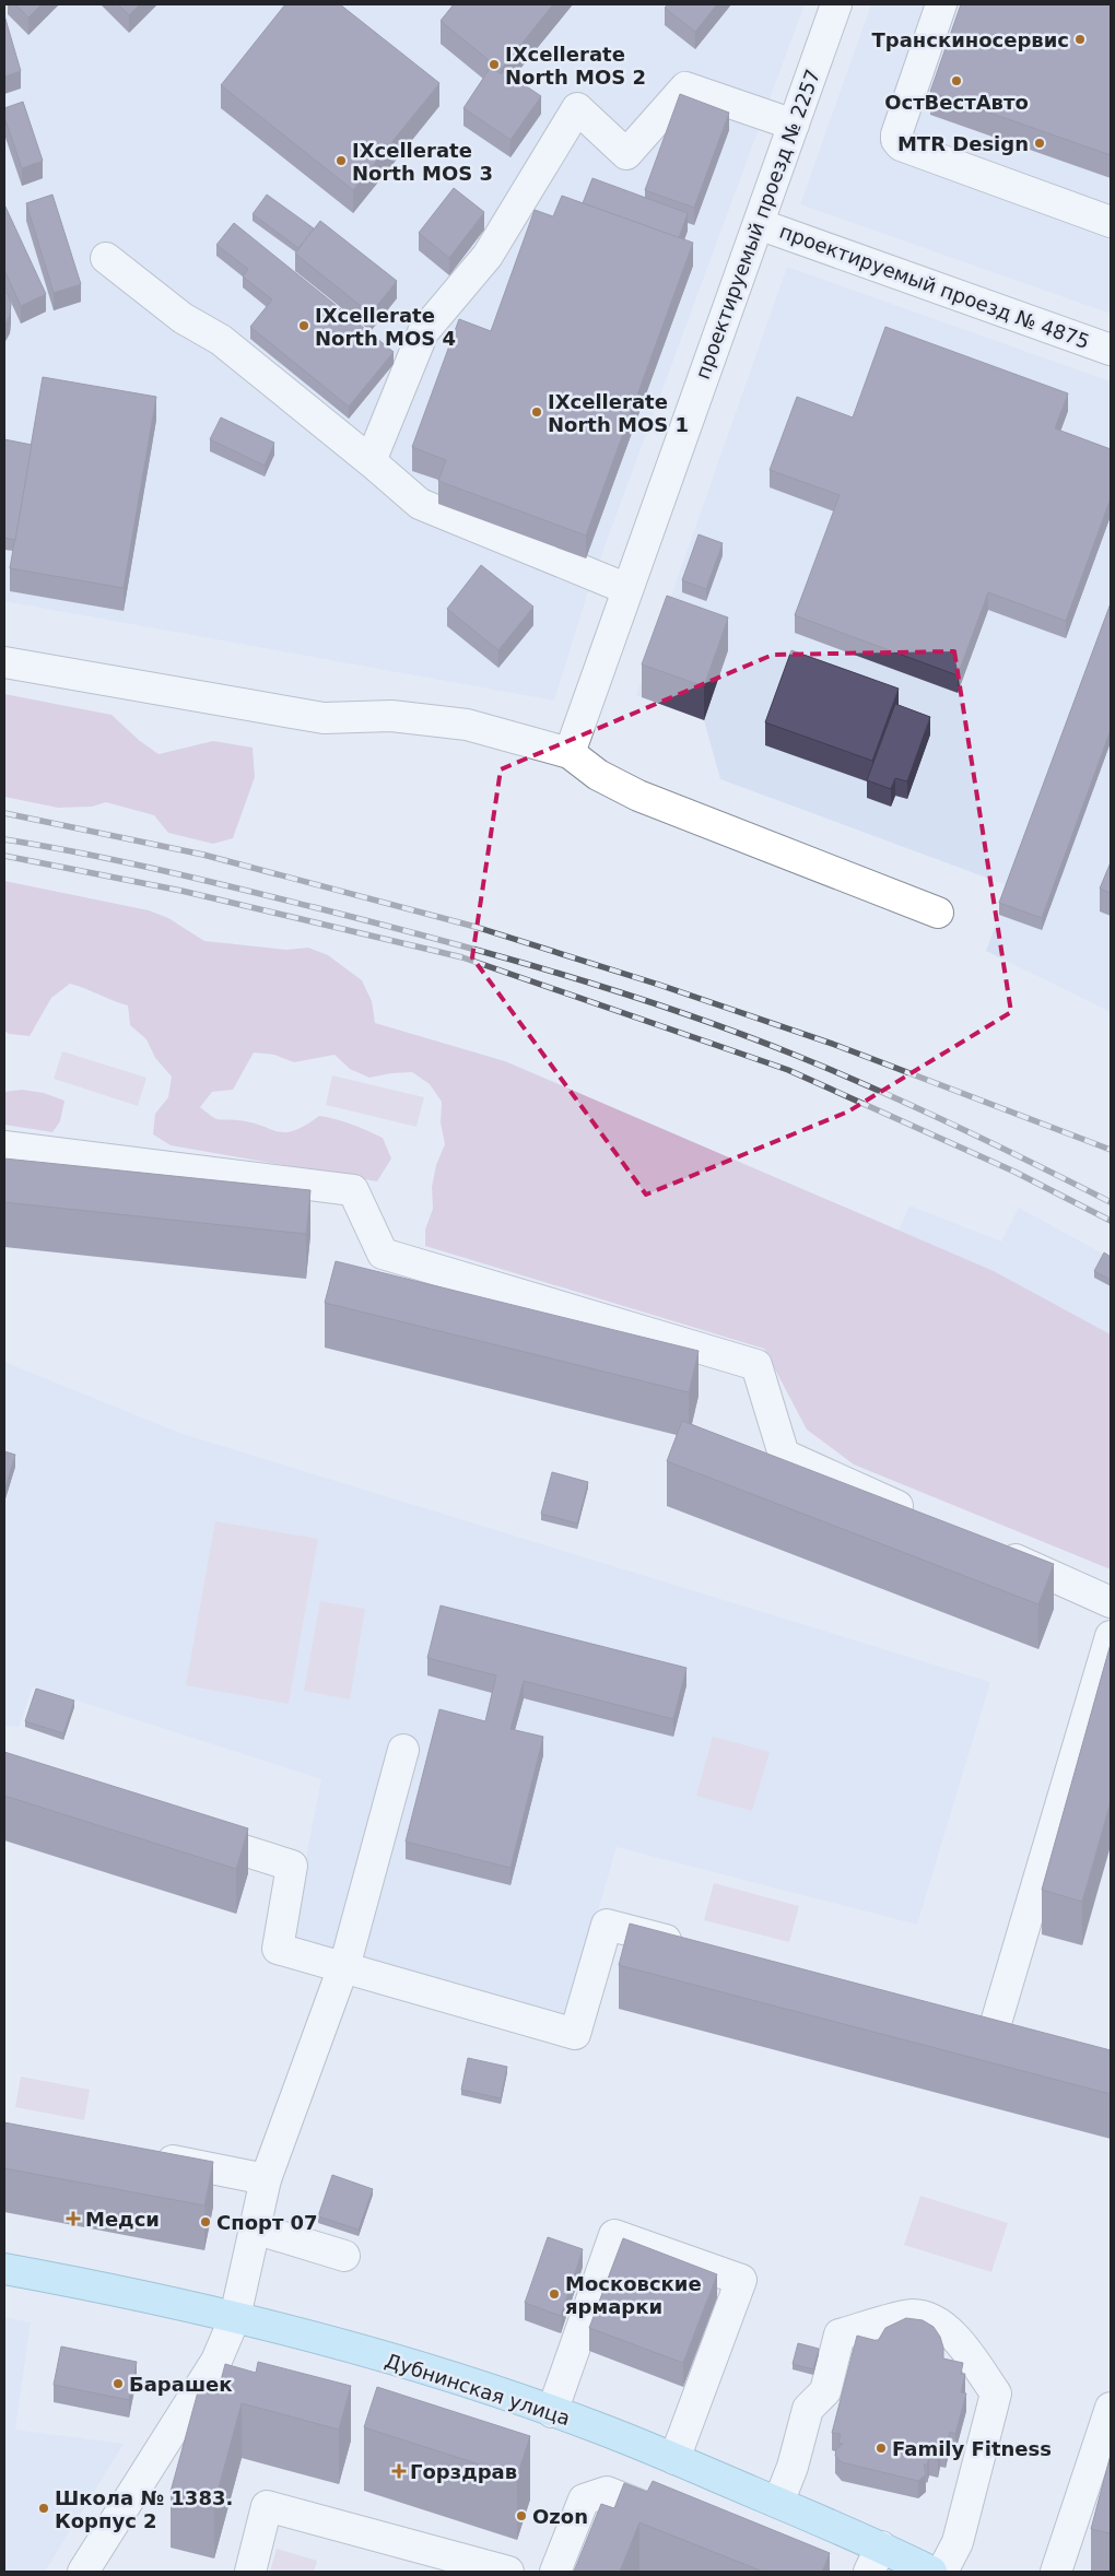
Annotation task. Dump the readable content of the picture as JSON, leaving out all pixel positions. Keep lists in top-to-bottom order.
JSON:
{
  "streets": {
    "main road": ["Дубнинская улица"],
    "street": ["проектируемый проезд № 2257", "проектируемый проезд № 4875"]
  },
  "crossings": [
    ["проектируемый проезд № 2257", "проектируемый проезд № 4875"]
  ],
  "places": {
    "other": [
      "Транскиносервис",
      "IXcellerate North MOS 2",
      "ОстВестАвто",
      "MTR Design",
      "IXcellerate North MOS 3",
      "IXcellerate North MOS 4",
      "IXcellerate North MOS 1",
      "Спорт 07",
      "Московские ярмарки",
      "Барашек",
      "Family Fitness",
      "Школа № 1383. Корпус 2",
      "Ozon"
    ],
    "health": ["Медси", "Горздрав"]
  }
}
